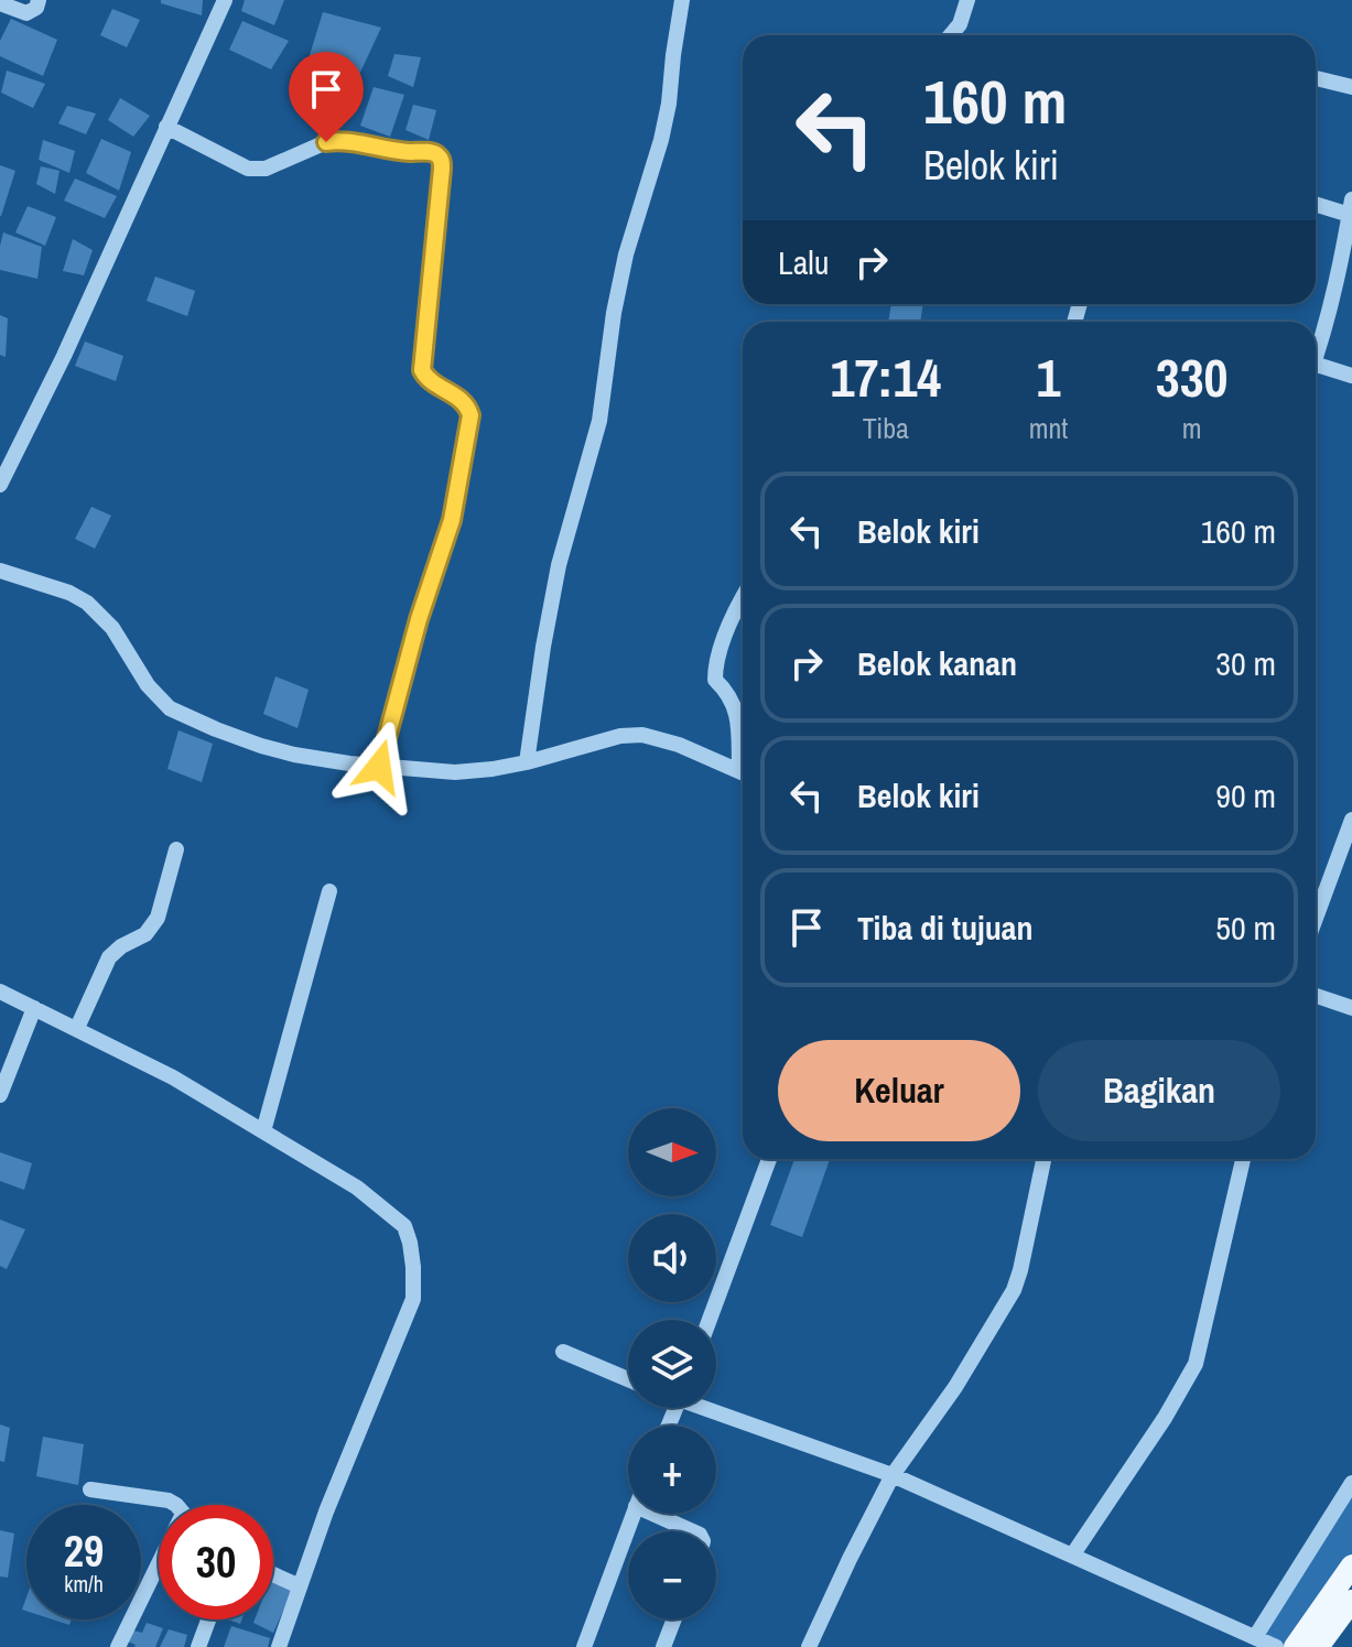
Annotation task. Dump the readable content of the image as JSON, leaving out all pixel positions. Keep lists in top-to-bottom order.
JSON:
{
  "north": "right",
  "page": {
    "turn": ["160 m", "Belok kiri"],
    "then": "Lalu",
    "eta": [
      "17:14",
      "Tiba",
      "1",
      "mnt",
      "330",
      "m"
    ],
    "list": [
      {
        "name": "Belok kiri",
        "value": "160 m"
      },
      {
        "name": "Belok kanan",
        "value": "30 m"
      },
      {
        "name": "Belok kiri",
        "value": "90 m"
      },
      {
        "name": "Tiba di tujuan",
        "value": "50 m"
      }
    ],
    "buttons": ["Keluar", "Bagikan"],
    "map_buttons": ["+", "−"],
    "speed": "29 km/h",
    "limit": "30"
  }
}
